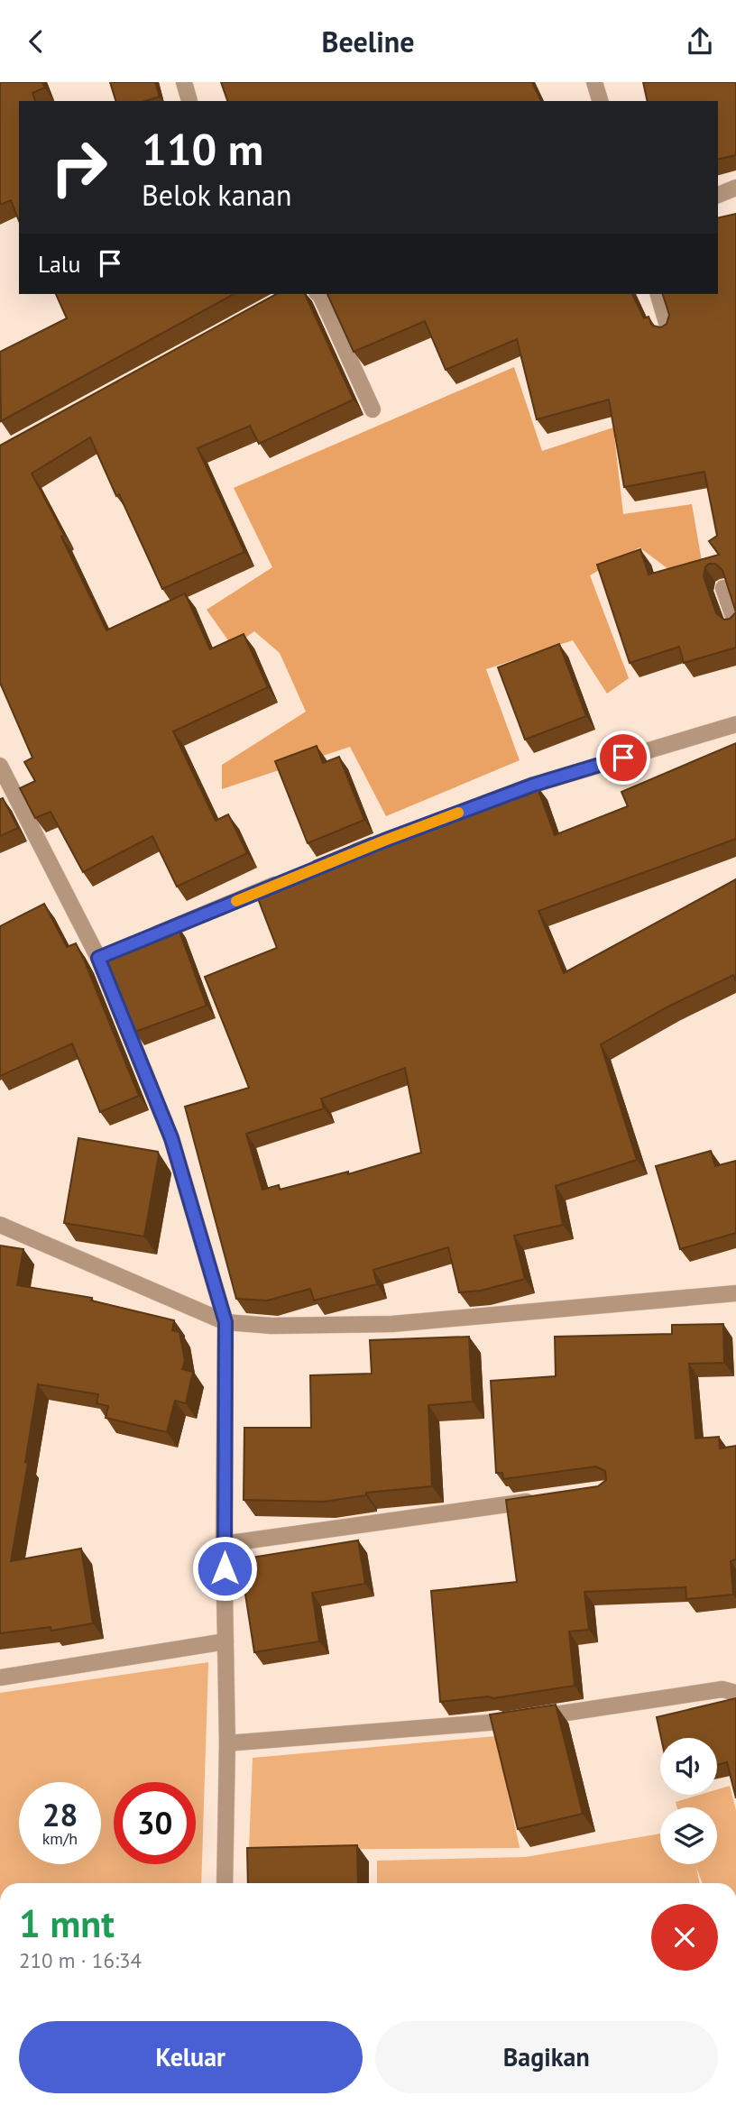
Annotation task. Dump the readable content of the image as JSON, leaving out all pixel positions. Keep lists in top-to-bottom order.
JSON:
{
  "page": {
    "header": "Beeline",
    "turn": ["110 m", "Belok kanan"],
    "then": "Lalu",
    "speed": "28 km/h",
    "limit": "30",
    "heading": ["1 mnt", "210 m · 16:34"],
    "buttons": ["Keluar", "Bagikan"]
  }
}
